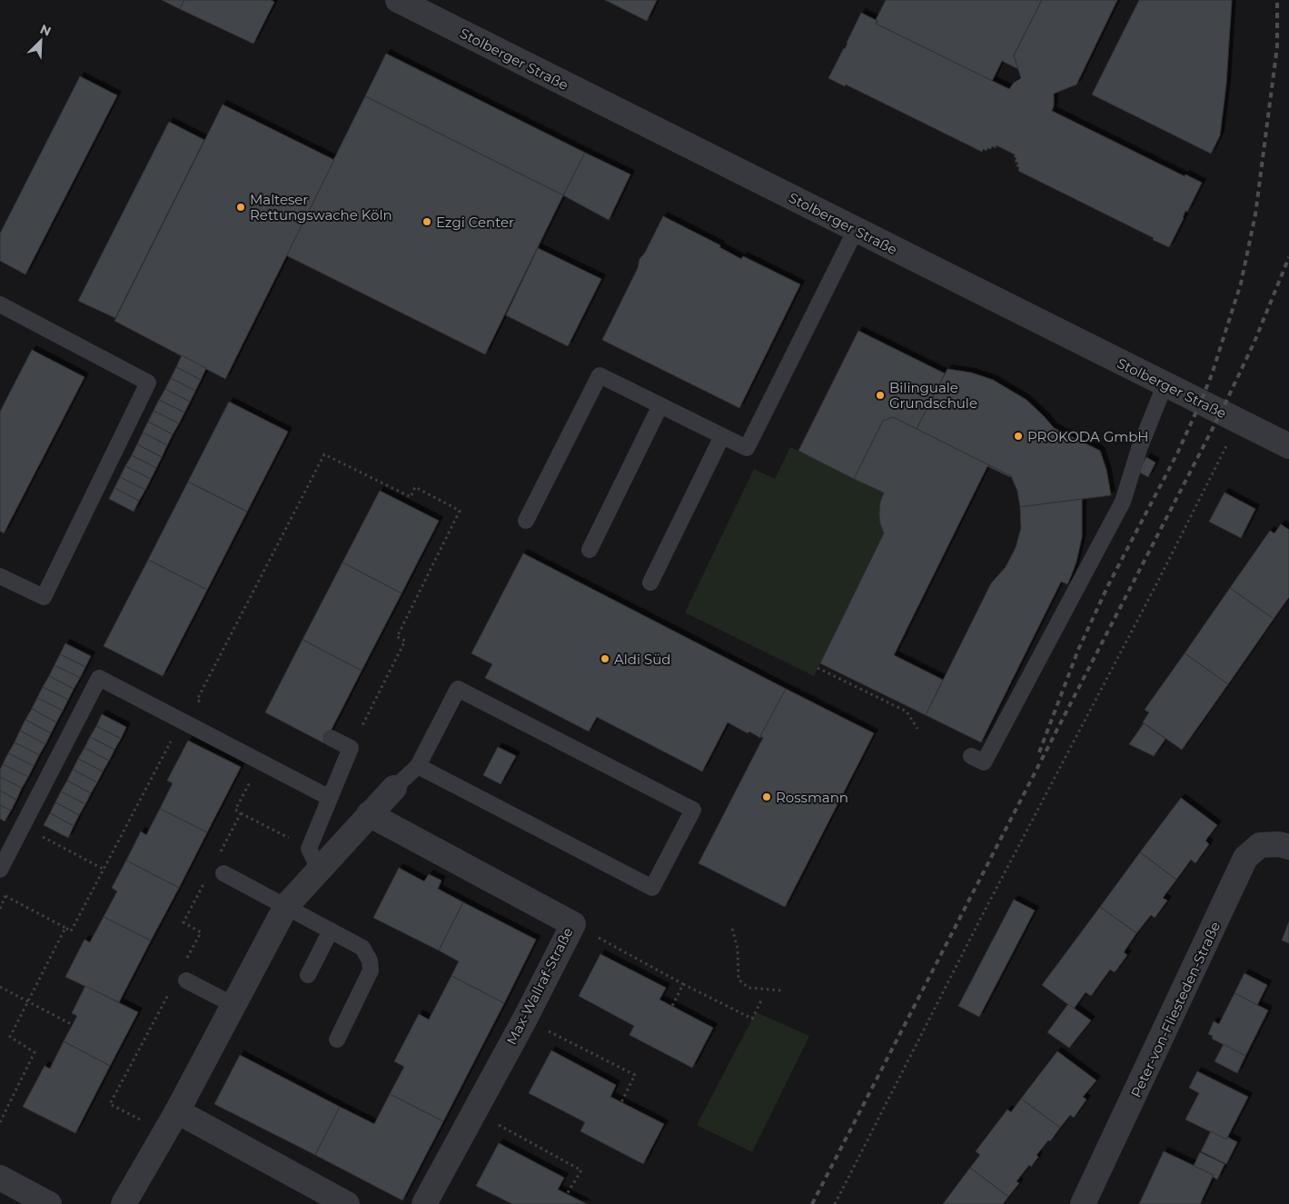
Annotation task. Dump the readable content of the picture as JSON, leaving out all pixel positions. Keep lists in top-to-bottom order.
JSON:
{
  "streets": {
    "street": ["Stolberger Straße", "Max-Wallraf-Straße", "Peter-von-Fliesteden-Straße"]
  },
  "places": [
    "Malteser Rettungswache Köln",
    "Ezgi Center",
    "Bilinguale Grundschule",
    "PROKODA GmbH",
    "Aldi Süd",
    "Rossmann"
  ],
  "north": "top right"
}
